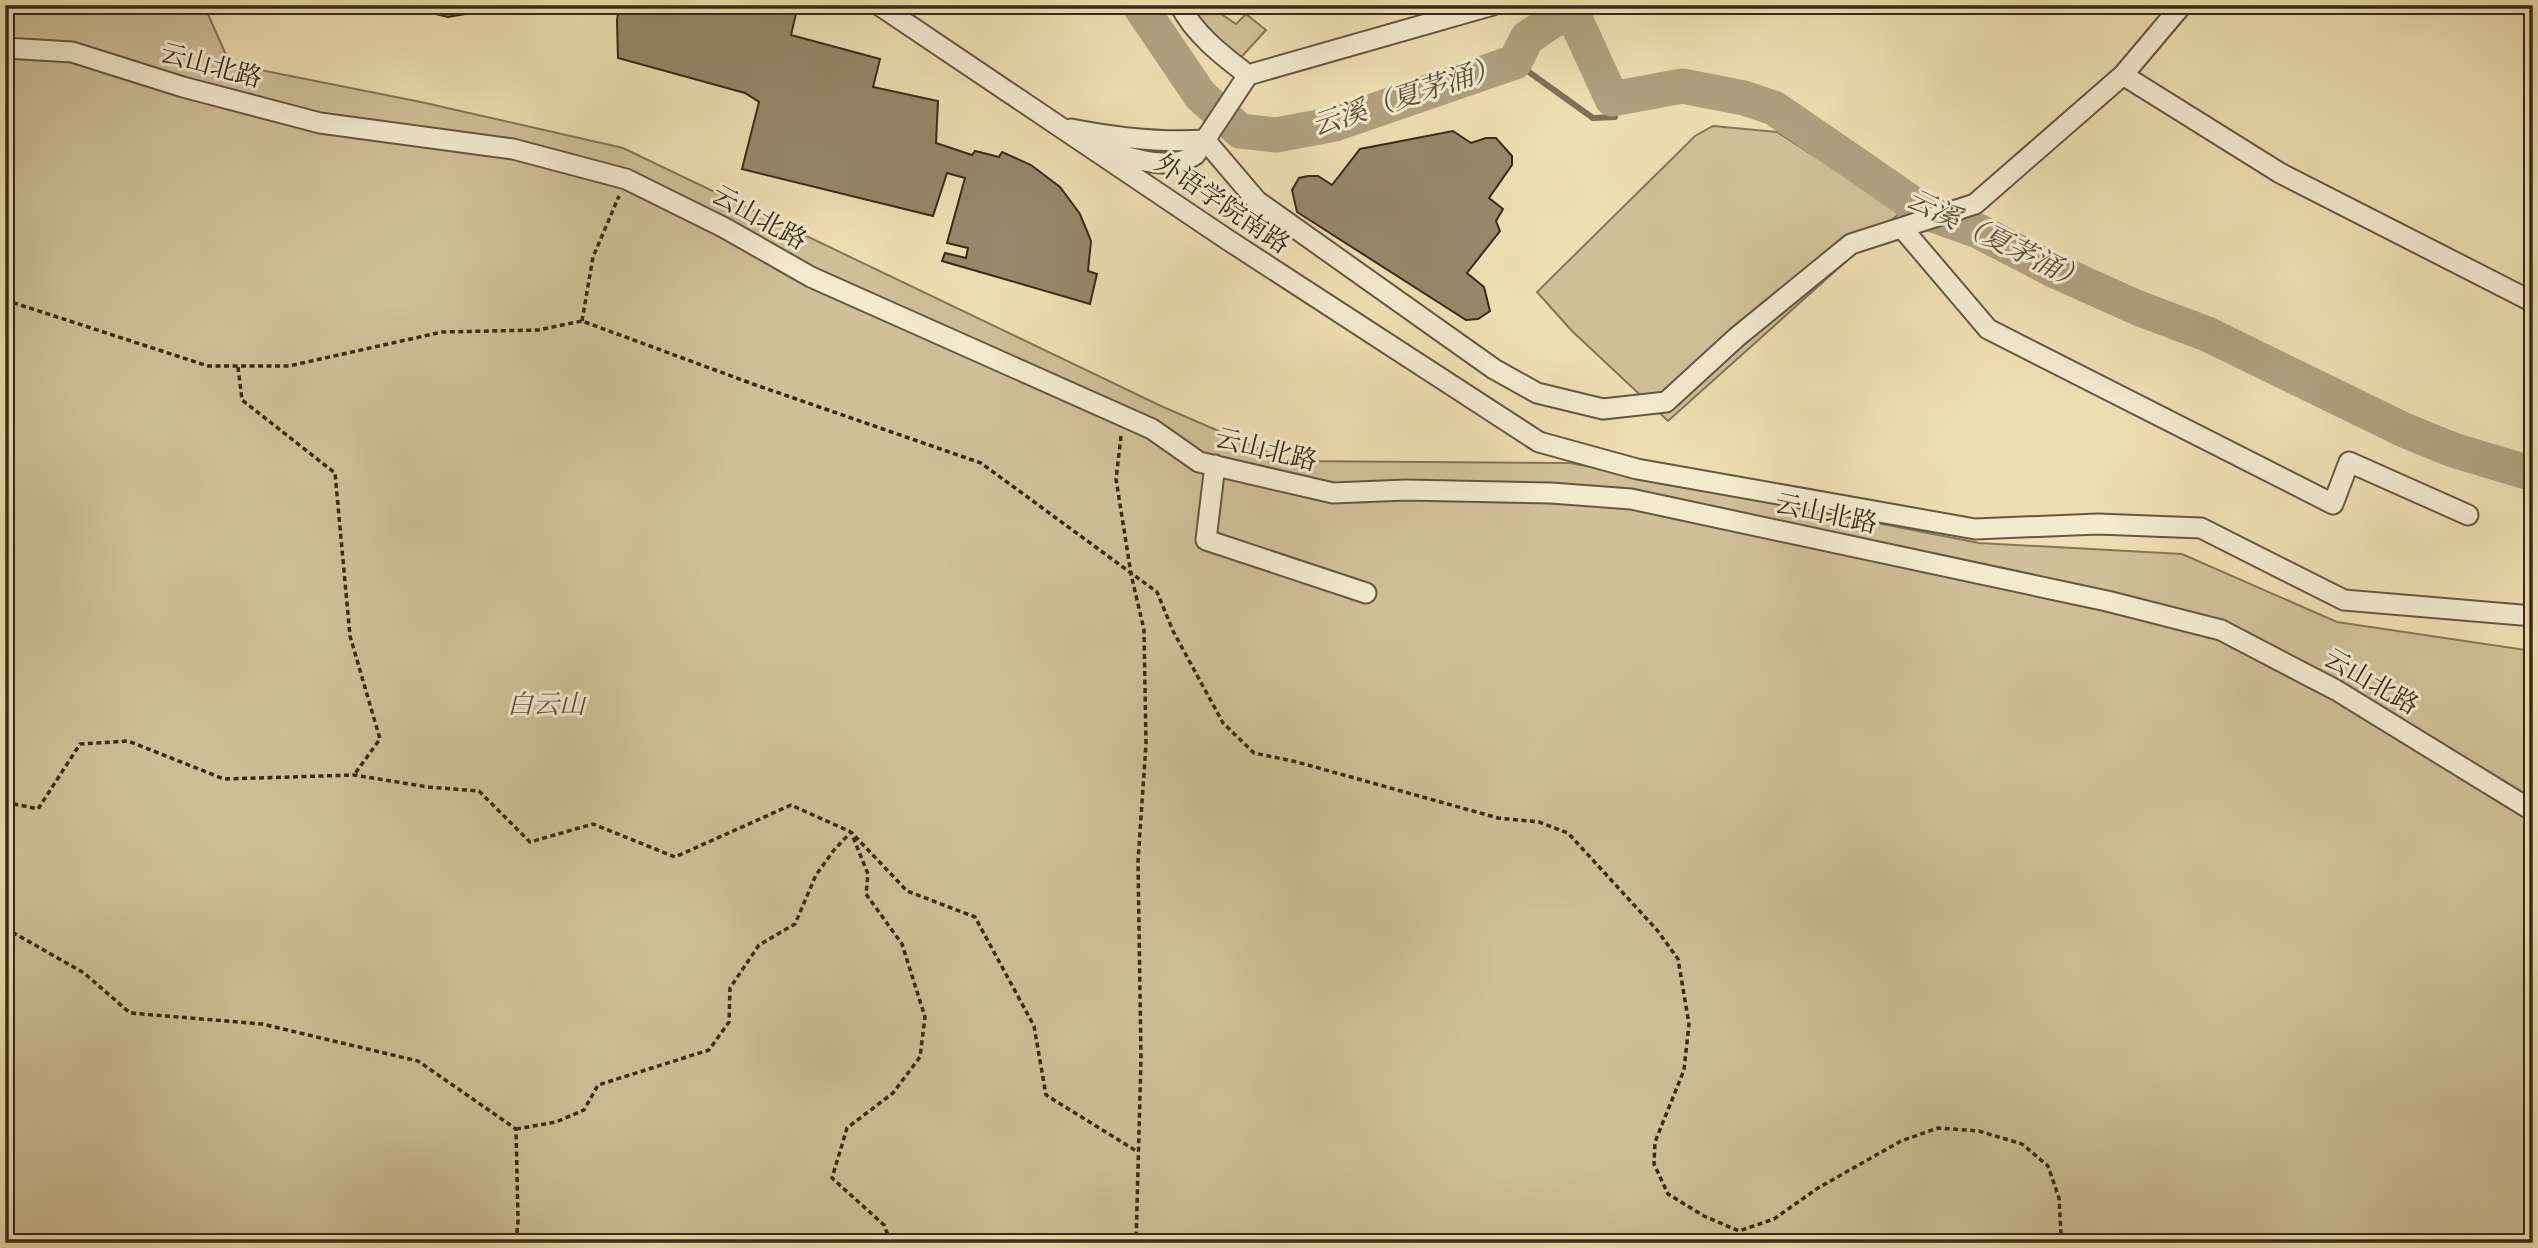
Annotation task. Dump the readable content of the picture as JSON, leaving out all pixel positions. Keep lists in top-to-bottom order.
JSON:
{
  "streets": {
    "street": ["云山北路", "外语学院南路"]
  },
  "water": ["云溪（夏茅涌）"],
  "parks": ["白云山"]
}
